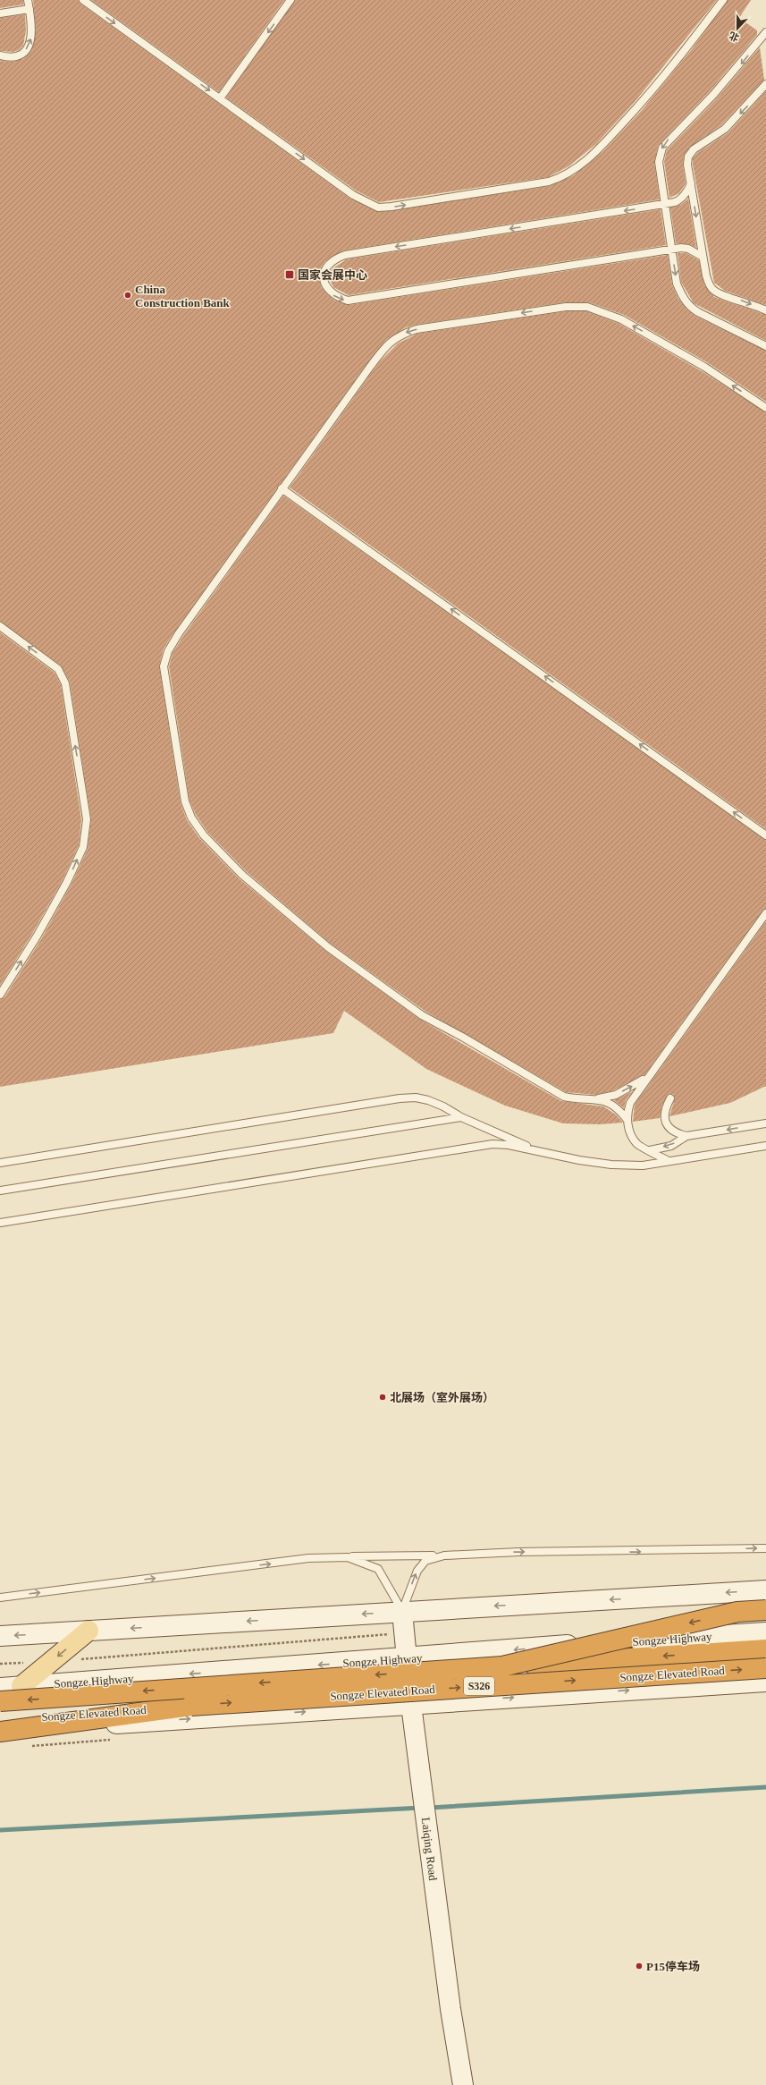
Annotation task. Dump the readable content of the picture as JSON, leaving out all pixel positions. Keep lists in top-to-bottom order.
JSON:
{
  "streets": {
    "highway": ["Songze Elevated Road", "S326"],
    "main road": ["Songze Highway", "Laiqing Road"]
  },
  "crossings": [
    ["Songze Highway", "Laiqing Road"]
  ],
  "places": {
    "transit": ["国家会展中心"],
    "other": ["China Construction Bank", "北展场（室外展场）", "P15停车场"]
  },
  "north": "bottom"
}
